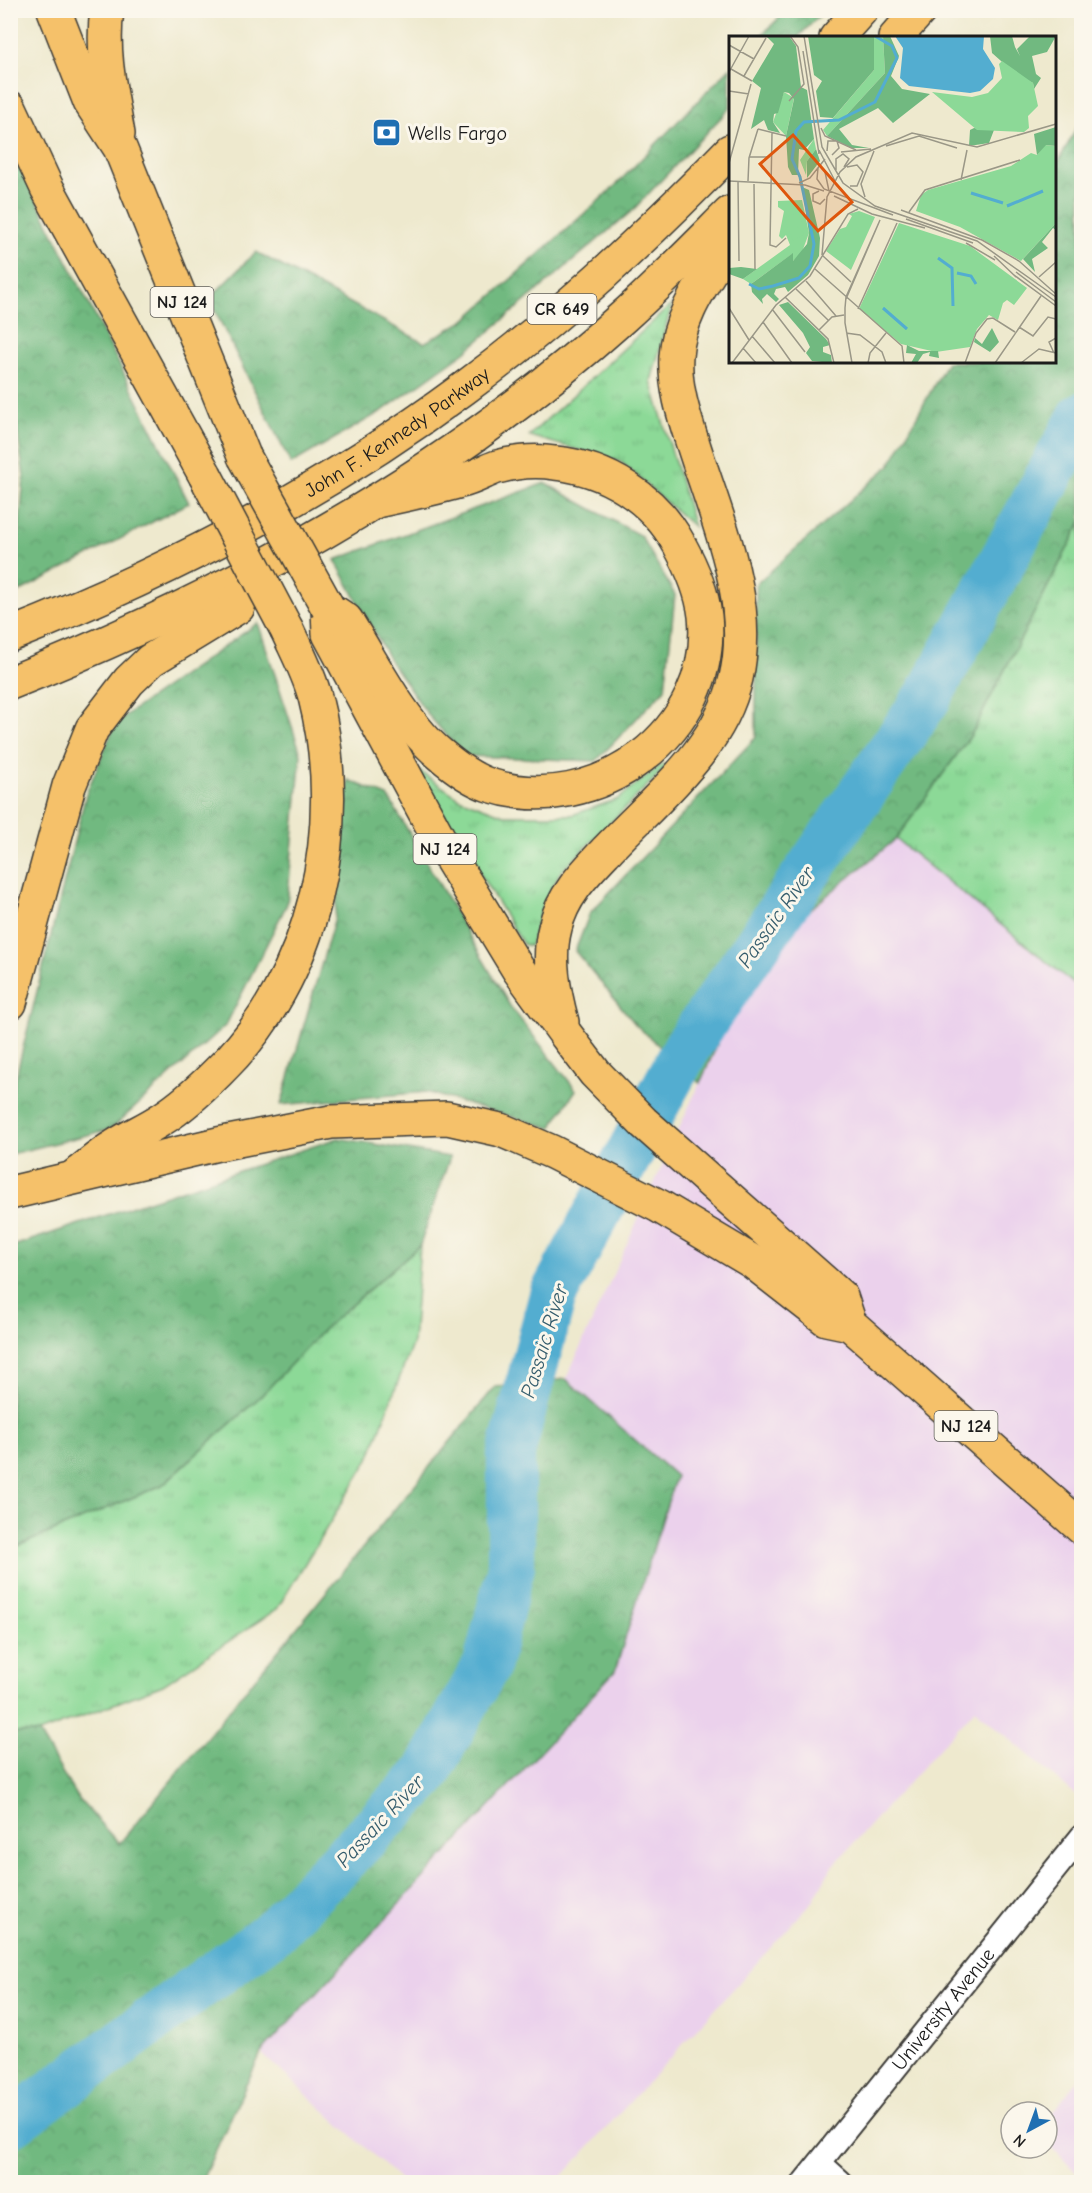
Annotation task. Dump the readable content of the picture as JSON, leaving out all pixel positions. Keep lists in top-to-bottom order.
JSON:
{
  "streets": {
    "main road": ["NJ 124", "CR 649", "John F. Kennedy Parkway"],
    "street": ["University Avenue"]
  },
  "water": ["Passaic River"],
  "places": {
    "bank": ["Wells Fargo"]
  },
  "north": "bottom left"
}
